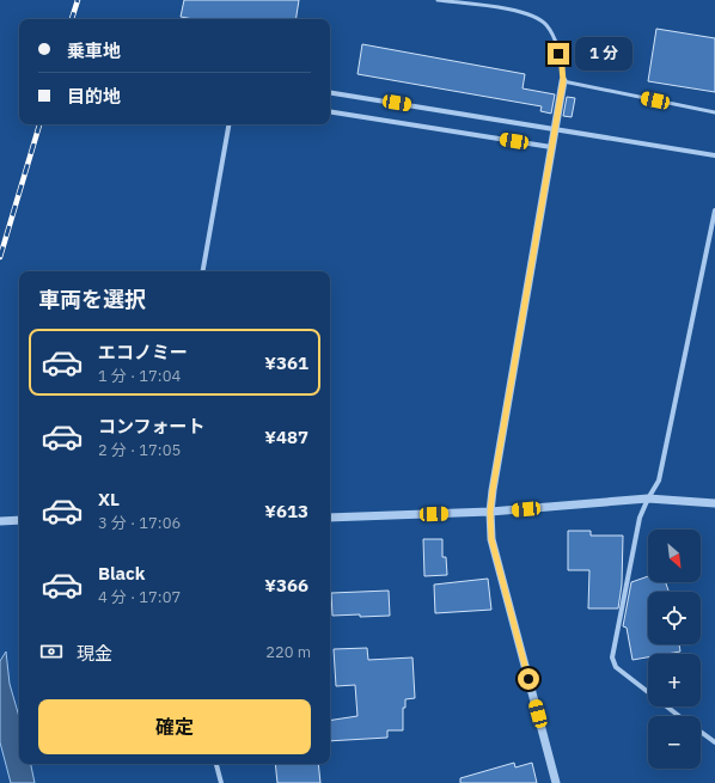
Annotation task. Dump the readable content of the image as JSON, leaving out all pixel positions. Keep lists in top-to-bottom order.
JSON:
{
  "north": "bottom right",
  "page": {
    "banner": ["乗車地", "目的地"],
    "bubble": "1 分",
    "heading": "車両を選択",
    "list": [
      {
        "name": "エコノミー",
        "note": "1 分 · 17:04",
        "value": "¥361"
      },
      {
        "name": "コンフォート",
        "note": "2 分 · 17:05",
        "value": "¥487"
      },
      {
        "name": "XL",
        "note": "3 分 · 17:06",
        "value": "¥613"
      },
      {
        "name": "Black",
        "note": "4 分 · 17:07",
        "value": "¥366"
      }
    ],
    "map_buttons": ["+", "−"],
    "pay": ["現金", "220 m"],
    "buttons": "確定"
  }
}
